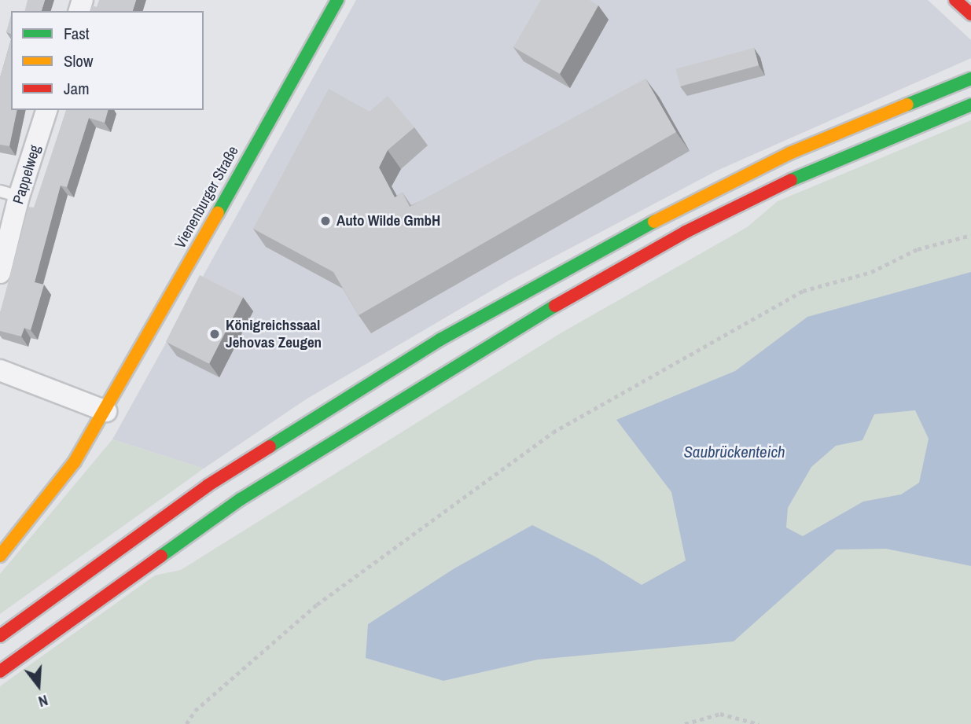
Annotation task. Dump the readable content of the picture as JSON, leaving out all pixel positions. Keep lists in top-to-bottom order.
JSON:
{
  "streets": {
    "main road": ["Vienenburger Straße"],
    "street": ["Pappelweg"]
  },
  "water": ["Saubrückenteich"],
  "places": ["Auto Wilde GmbH", "Königreichssaal Jehovas Zeugen"],
  "legend": ["Fast", "Slow", "Jam"],
  "north": "bottom"
}
